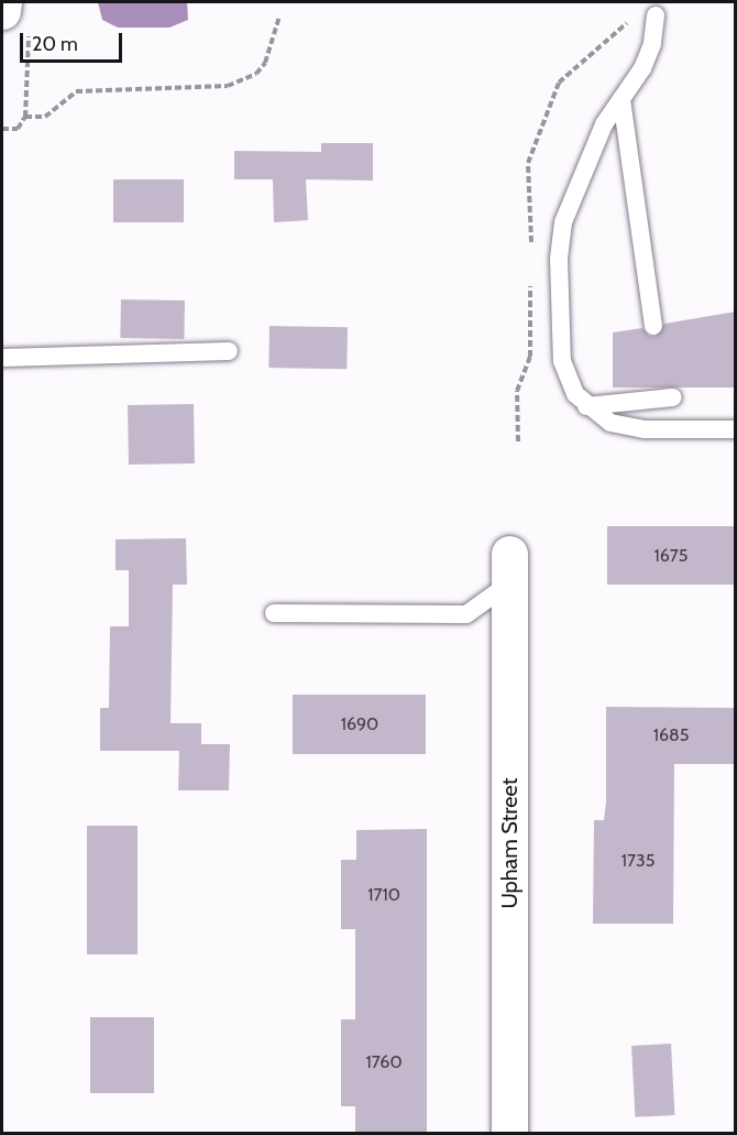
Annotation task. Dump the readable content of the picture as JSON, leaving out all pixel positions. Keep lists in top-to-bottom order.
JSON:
{
  "streets": {
    "street": ["Upham Street"]
  },
  "house_numbers": [
    "1675",
    "1690",
    "1685",
    "1735",
    "1710",
    "1760"
  ],
  "scale_bar": "20 m"
}
